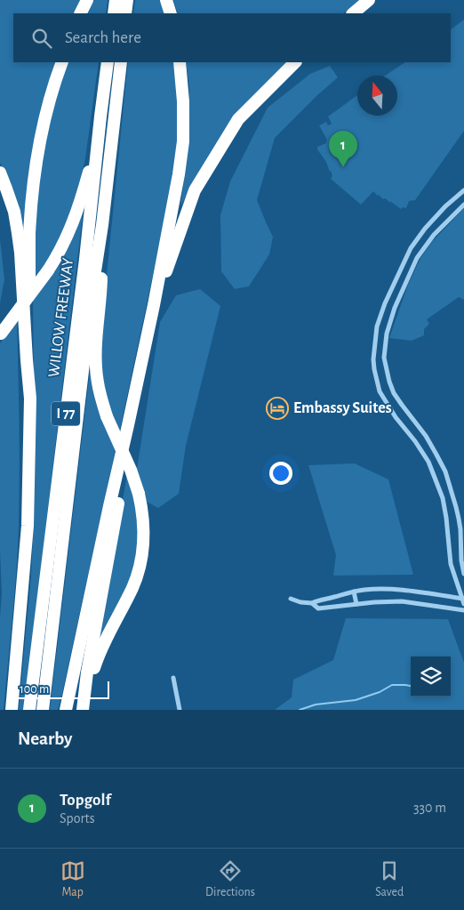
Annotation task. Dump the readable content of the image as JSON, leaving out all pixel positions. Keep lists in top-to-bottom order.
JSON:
{
  "streets": {
    "highway": ["WILLOW FREEWAY", "I 77"]
  },
  "places": {
    "hotel": ["Embassy Suites"]
  },
  "scale_bar": "100 m",
  "north": "top",
  "page": {
    "search": "Search here",
    "pins": "1",
    "scale": "100 m",
    "heading": "Nearby",
    "list": [
      {
        "mark": "1",
        "name": "Topgolf",
        "note": "Sports",
        "value": "330 m"
      }
    ],
    "nav": ["Map", "Directions", "Saved"]
  }
}
